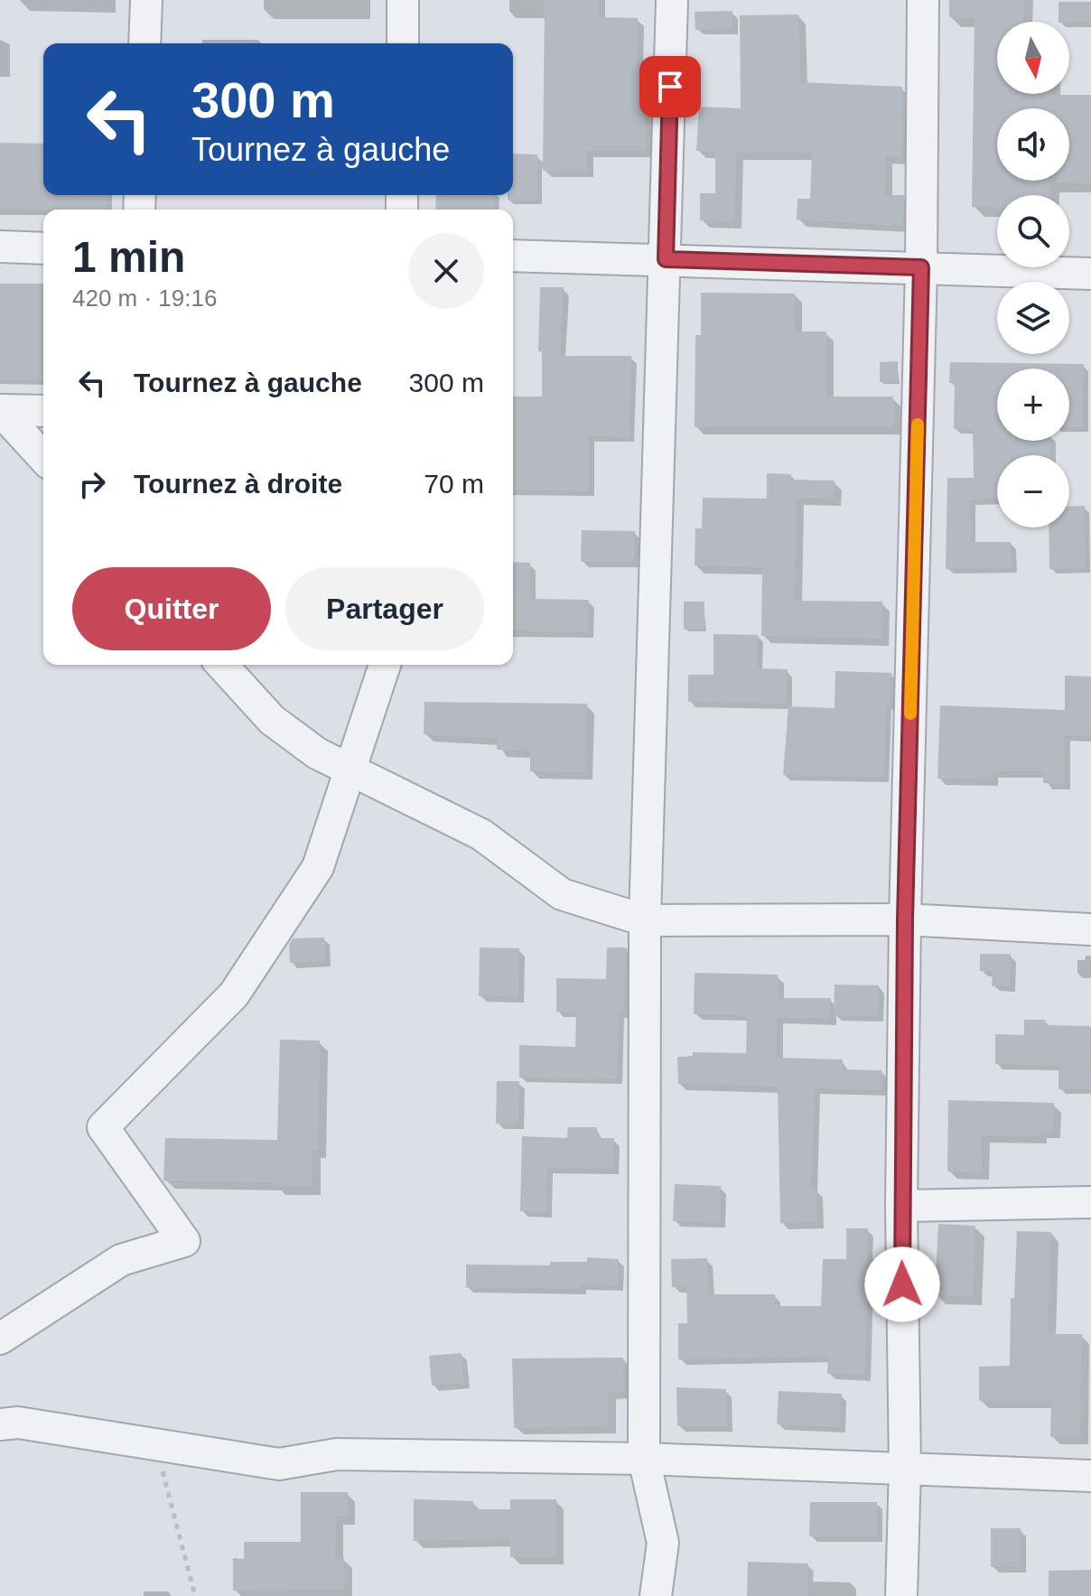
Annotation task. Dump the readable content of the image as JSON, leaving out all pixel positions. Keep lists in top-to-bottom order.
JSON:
{
  "north": "bottom",
  "page": {
    "map_buttons": ["+", "−"],
    "turn": ["300 m", "Tournez à gauche"],
    "heading": ["1 min", "420 m · 19:16"],
    "list": [
      {
        "name": "Tournez à gauche",
        "value": "300 m"
      },
      {
        "name": "Tournez à droite",
        "value": "70 m"
      }
    ],
    "buttons": ["Quitter", "Partager"]
  }
}
